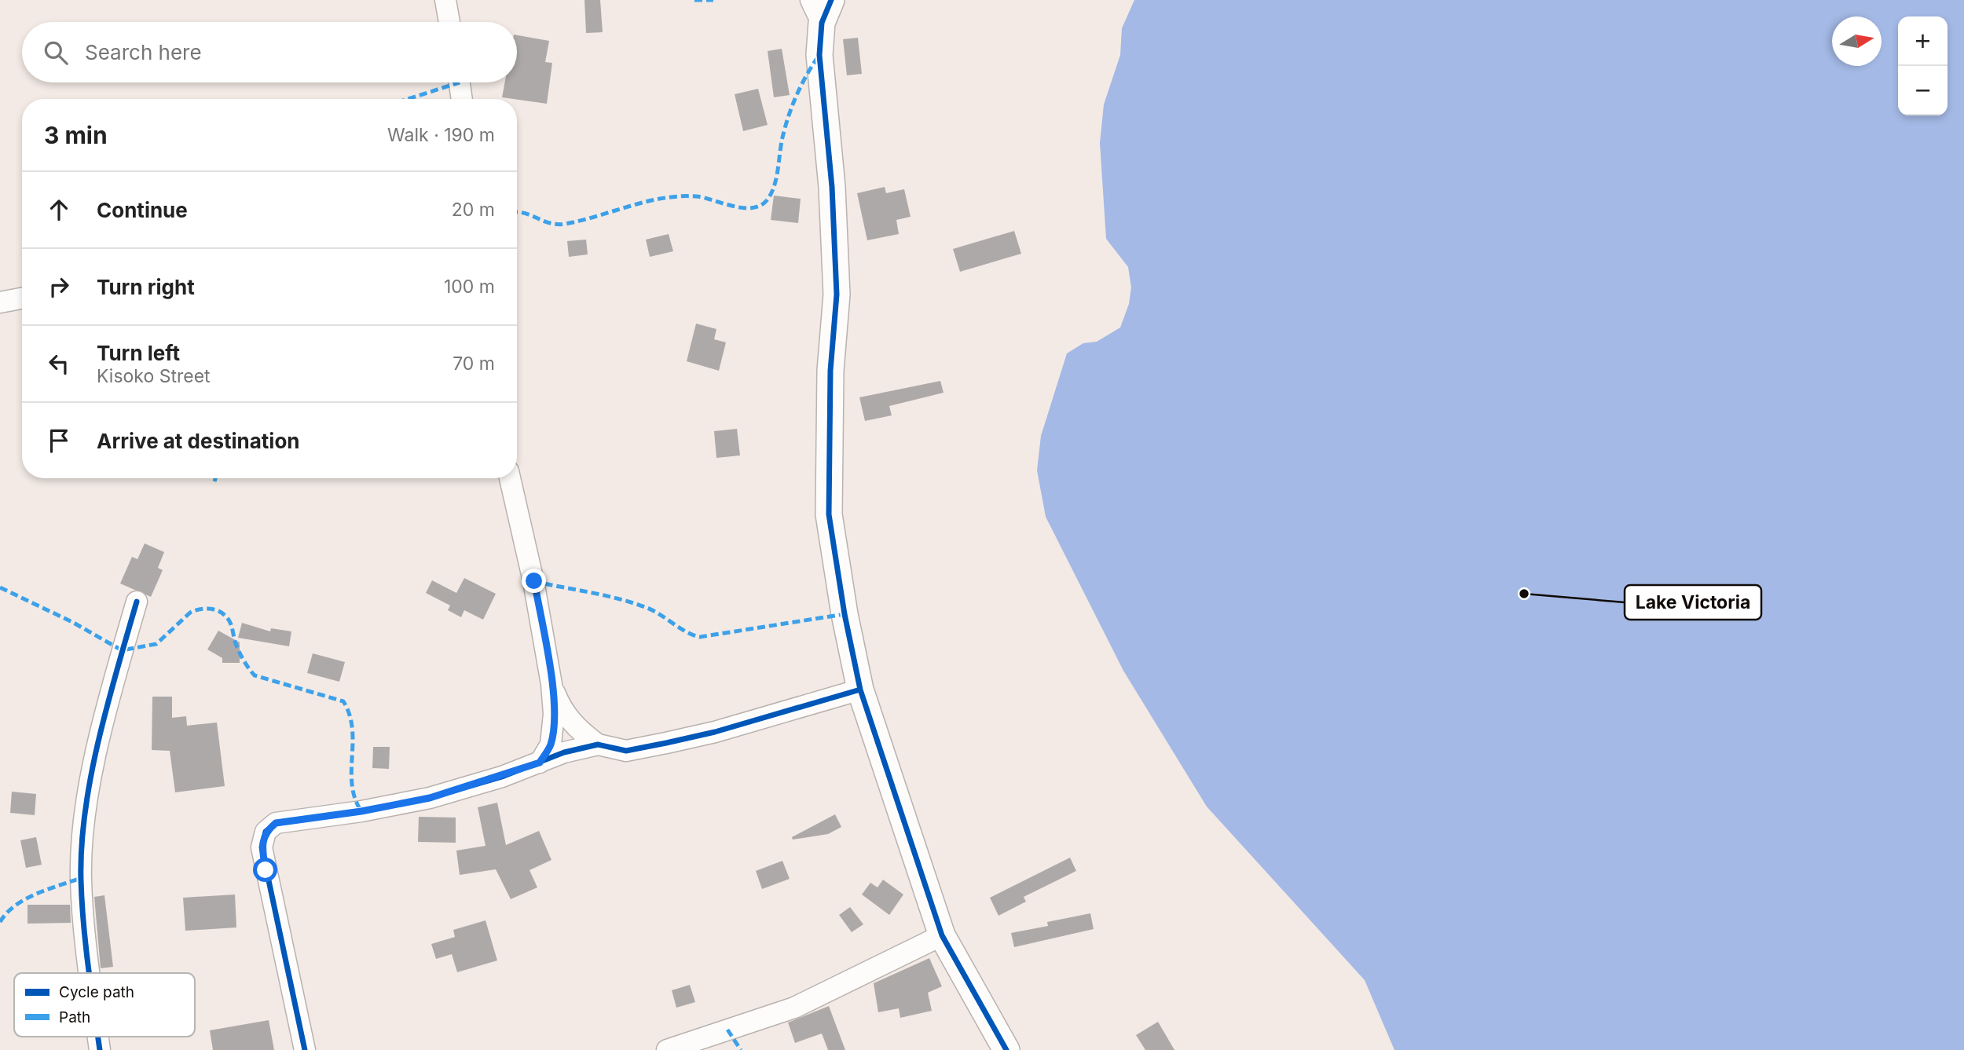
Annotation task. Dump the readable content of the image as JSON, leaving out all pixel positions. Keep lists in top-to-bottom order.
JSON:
{
  "places": ["Lake Victoria"],
  "legend": ["Cycle path", "Path"],
  "north": "right",
  "page": {
    "map_buttons": ["+", "−"],
    "search": "Search here",
    "heading": ["3 min", "Walk · 190 m"],
    "list": [
      ["Continue", "20 m"],
      ["Turn right", "100 m"],
      ["Turn left", "Kisoko Street", "70 m"],
      "Arrive at destination"
    ]
  }
}
